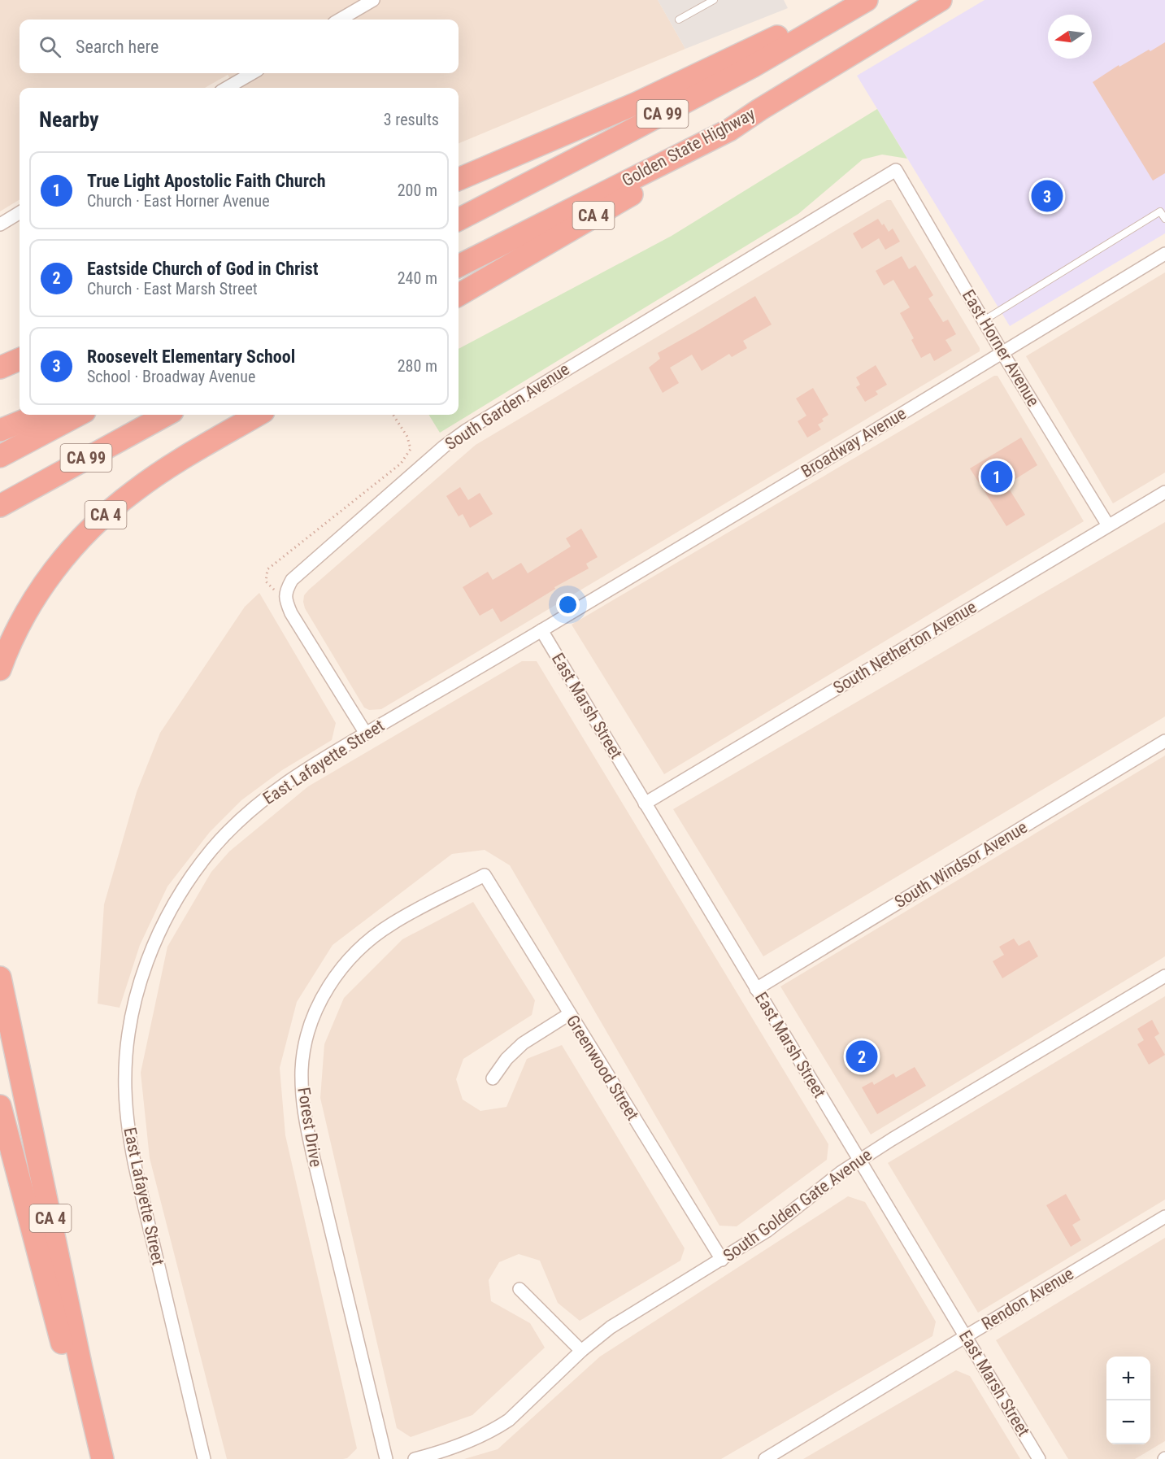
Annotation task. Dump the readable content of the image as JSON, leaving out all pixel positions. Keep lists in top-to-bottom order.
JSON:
{
  "streets": {
    "highway": ["CA 99", "Golden State Highway", "CA 4"],
    "street": [
      "East Horner Avenue",
      "South Garden Avenue",
      "Broadway Avenue",
      "South Netherton Avenue",
      "East Marsh Street",
      "East Lafayette Street",
      "South Windsor Avenue",
      "Greenwood Street",
      "Forest Drive",
      "South Golden Gate Avenue",
      "Rendon Avenue"
    ]
  },
  "crossings": [
    ["Golden State Highway", "CA 4"],
    ["East Horner Avenue", "South Garden Avenue"],
    ["East Horner Avenue", "Broadway Avenue"],
    ["East Horner Avenue", "South Netherton Avenue"],
    ["South Garden Avenue", "East Lafayette Street"],
    ["Broadway Avenue", "East Marsh Street"],
    ["Broadway Avenue", "East Lafayette Street"],
    ["South Netherton Avenue", "East Marsh Street"],
    ["East Marsh Street", "East Lafayette Street"],
    ["East Marsh Street", "South Windsor Avenue"],
    ["East Marsh Street", "South Golden Gate Avenue"],
    ["East Marsh Street", "Rendon Avenue"],
    ["Greenwood Street", "Forest Drive"],
    ["Greenwood Street", "South Golden Gate Avenue"]
  ],
  "north": "left",
  "page": {
    "search": "Search here",
    "heading": ["Nearby", "3 results"],
    "list": [
      {
        "mark": "1",
        "name": "True Light Apostolic Faith Church",
        "note": "Church · East Horner Avenue",
        "value": "200 m"
      },
      {
        "mark": "2",
        "name": "Eastside Church of God in Christ",
        "note": "Church · East Marsh Street",
        "value": "240 m"
      },
      {
        "mark": "3",
        "name": "Roosevelt Elementary School",
        "note": "School · Broadway Avenue",
        "value": "280 m"
      }
    ],
    "pins": ["3", "1", "2"],
    "map_buttons": ["+", "−"]
  }
}
